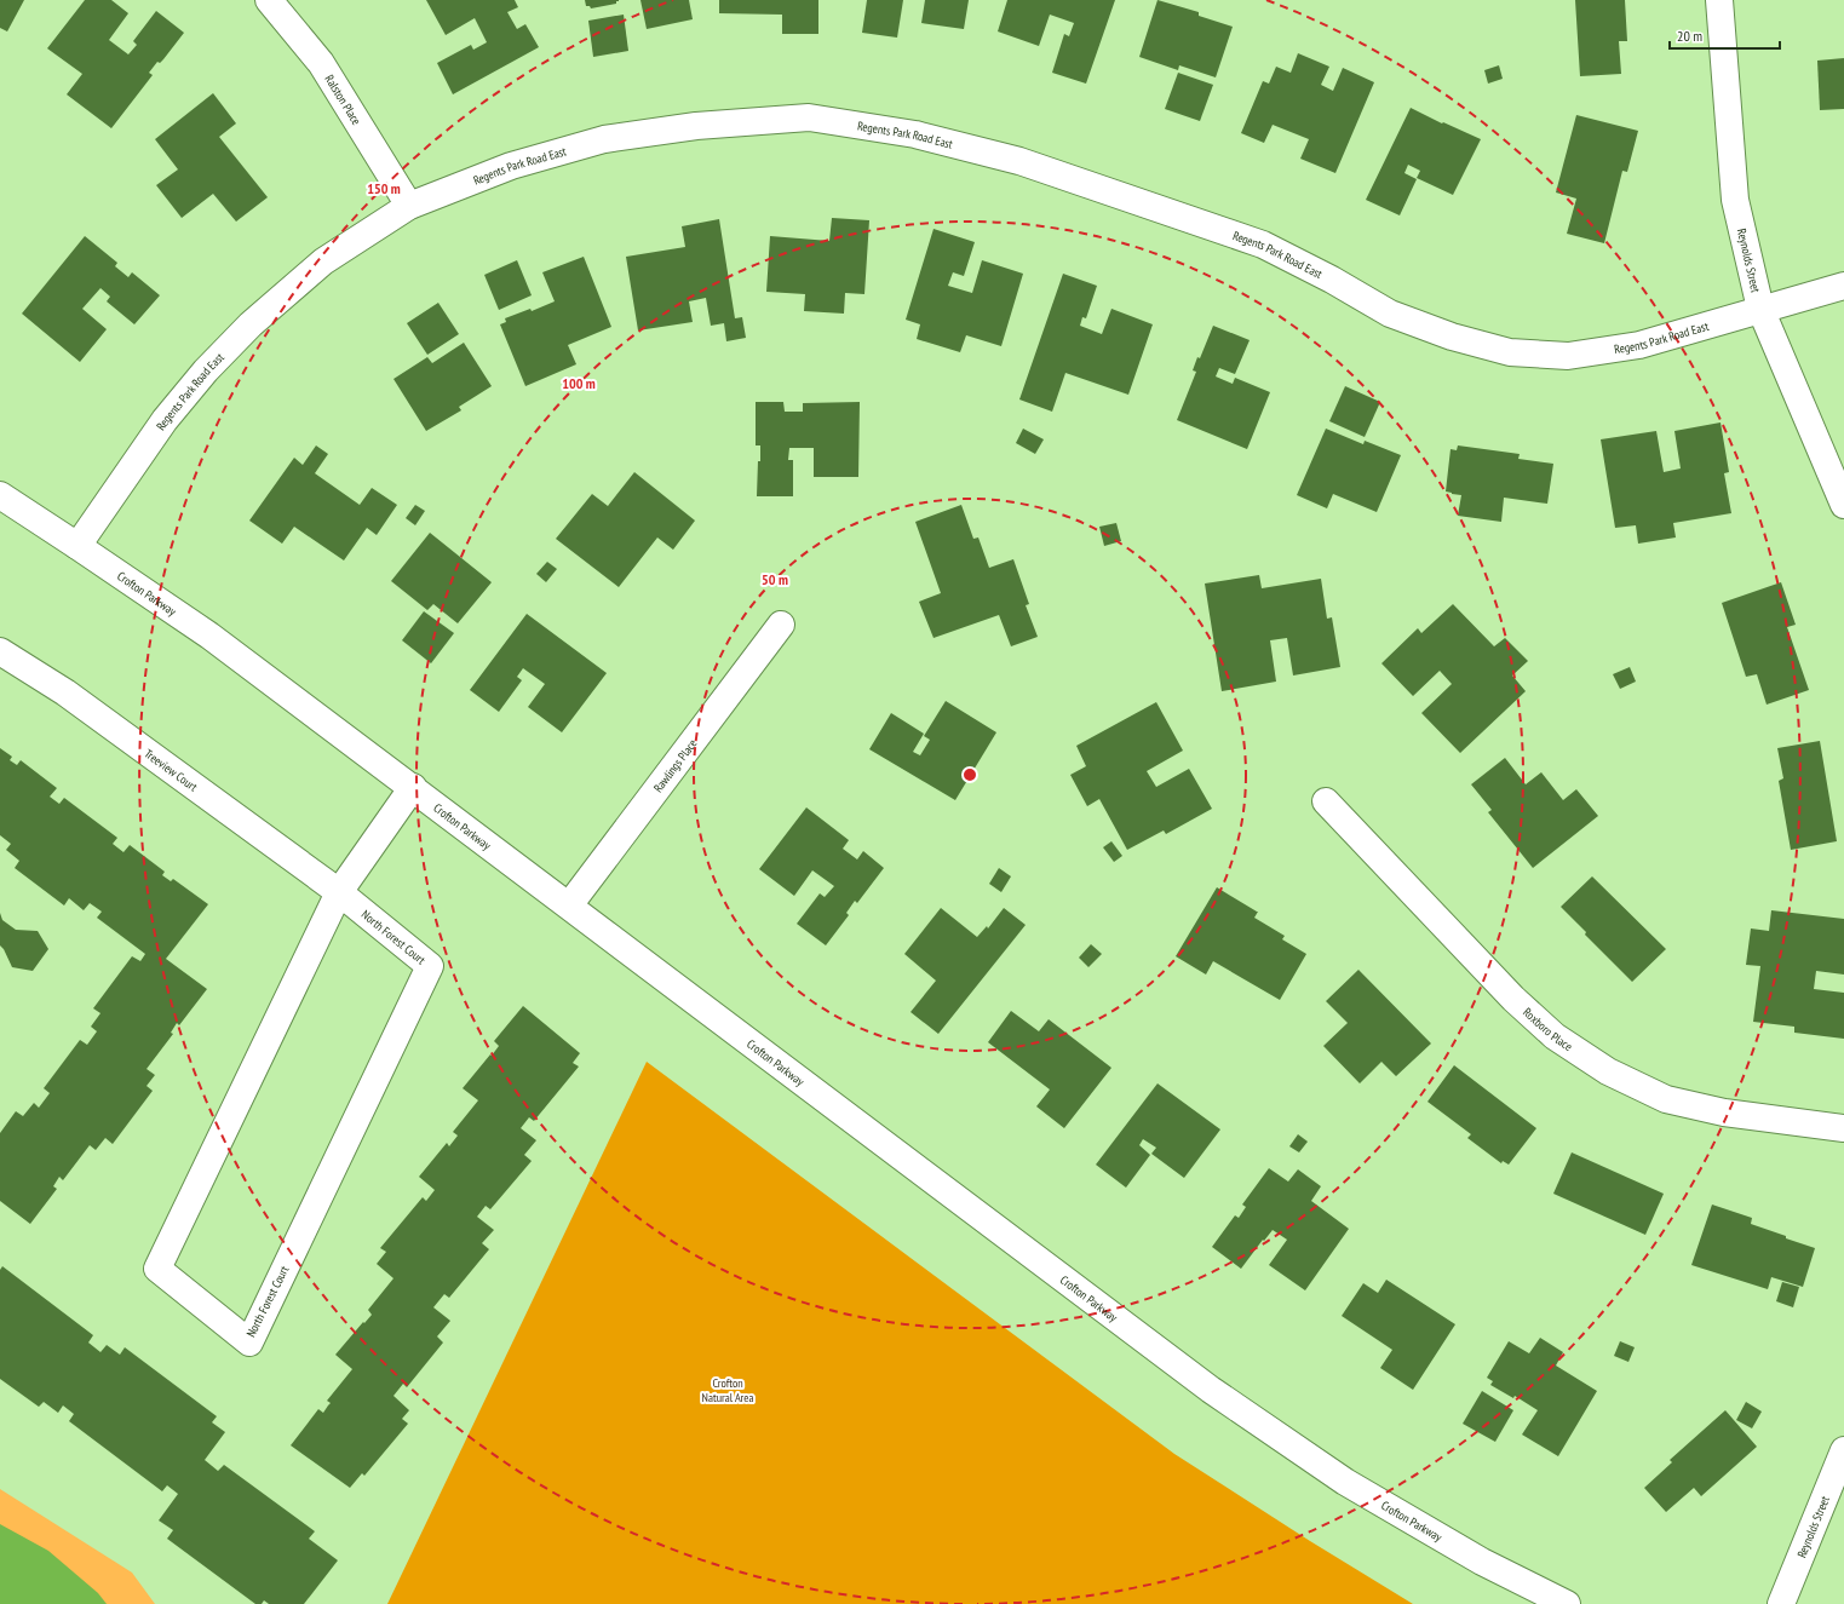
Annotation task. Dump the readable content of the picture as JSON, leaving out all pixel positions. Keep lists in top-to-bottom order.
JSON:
{
  "streets": {
    "street": [
      "Ralston Place",
      "Regents Park Road East",
      "Reynolds Street",
      "Crofton Parkway",
      "Rawlings Place",
      "Treeview Court",
      "North Forest Court",
      "Roxboro Place"
    ]
  },
  "crossings": [
    ["Ralston Place", "Regents Park Road East"],
    ["Regents Park Road East", "Reynolds Street"],
    ["Regents Park Road East", "Crofton Parkway"],
    ["Crofton Parkway", "Rawlings Place"],
    ["Crofton Parkway", "North Forest Court"],
    ["Treeview Court", "North Forest Court"]
  ],
  "parks": ["Crofton Natural Area"],
  "scale_bar": "20 m",
  "rings": ["150 m", "100 m", "50 m"]
}
